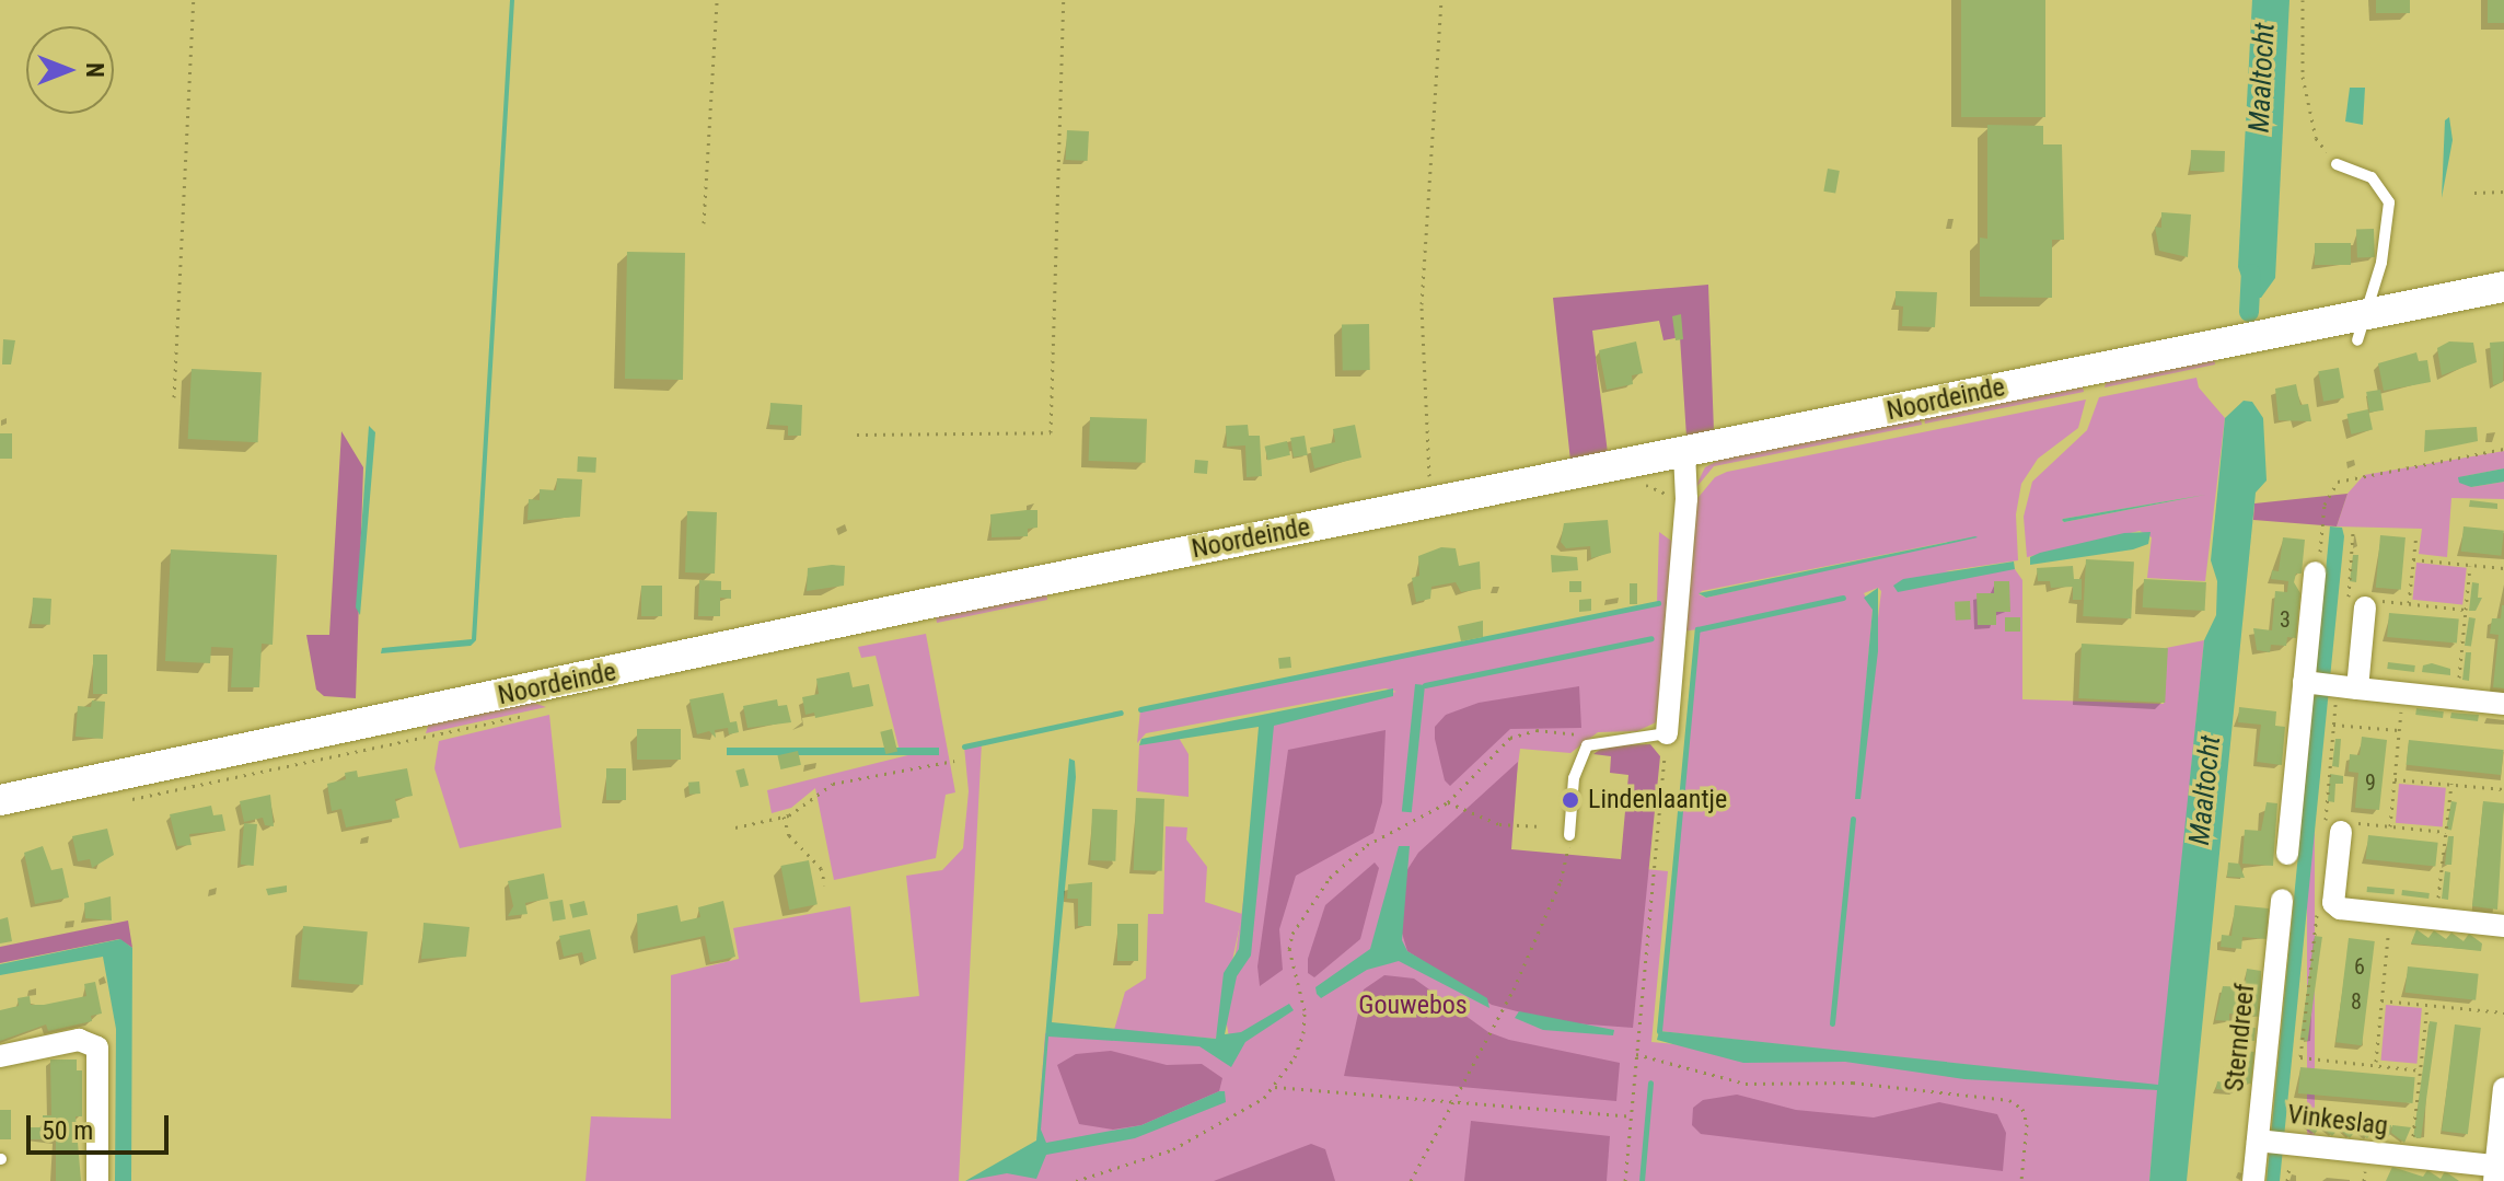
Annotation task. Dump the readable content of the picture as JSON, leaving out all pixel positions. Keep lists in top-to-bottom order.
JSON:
{
  "streets": {
    "main road": ["Noordeinde"],
    "street": ["Sterndreef", "Vinkeslag"]
  },
  "crossings": [
    ["Sterndreef", "Vinkeslag"]
  ],
  "water": ["Maaltocht"],
  "parks": ["Gouwebos"],
  "places": ["Lindenlaantje"],
  "house_numbers": [
    "3",
    "9",
    "6",
    "8"
  ],
  "scale_bar": "50 m",
  "north": "right"
}
